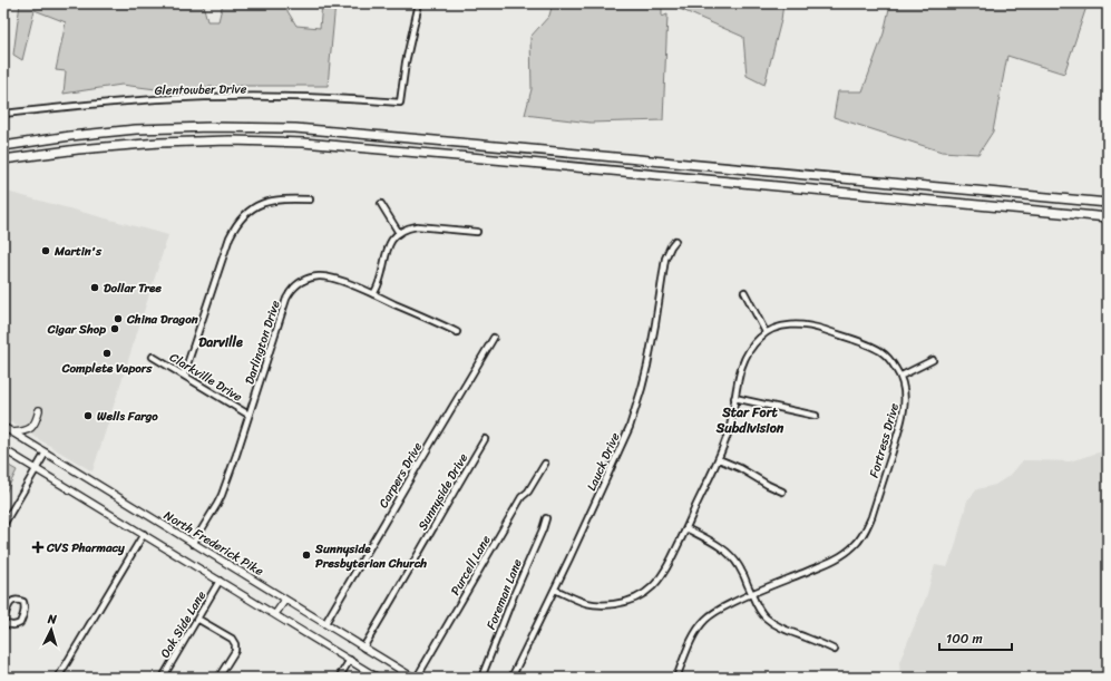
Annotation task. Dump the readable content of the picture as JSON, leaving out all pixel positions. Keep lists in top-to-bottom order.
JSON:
{
  "streets": {
    "main road": ["North Frederick Pike"],
    "street": [
      "Glentowber Drive",
      "Darlington Drive",
      "Clarkville Drive",
      "Fortress Drive",
      "Lauck Drive",
      "Carpers Drive",
      "Sunnyside Drive",
      "Purcell Lane",
      "Foreman Lane",
      "Oak Side Lane"
    ]
  },
  "crossings": [
    ["Darlington Drive", "Clarkville Drive"],
    ["Darlington Drive", "North Frederick Pike"],
    ["Carpers Drive", "North Frederick Pike"],
    ["Sunnyside Drive", "North Frederick Pike"],
    ["North Frederick Pike", "Purcell Lane"]
  ],
  "districts": ["Darville", "Star Fort Subdivision"],
  "places": {
    "other": [
      "Martin's",
      "Dollar Tree",
      "China Dragon",
      "Cigar Shop",
      "Complete Vapors",
      "Wells Fargo",
      "Sunnyside Presbyterian Church"
    ],
    "health": ["CVS Pharmacy"]
  },
  "scale_bar": "100 m",
  "north": "top"
}
